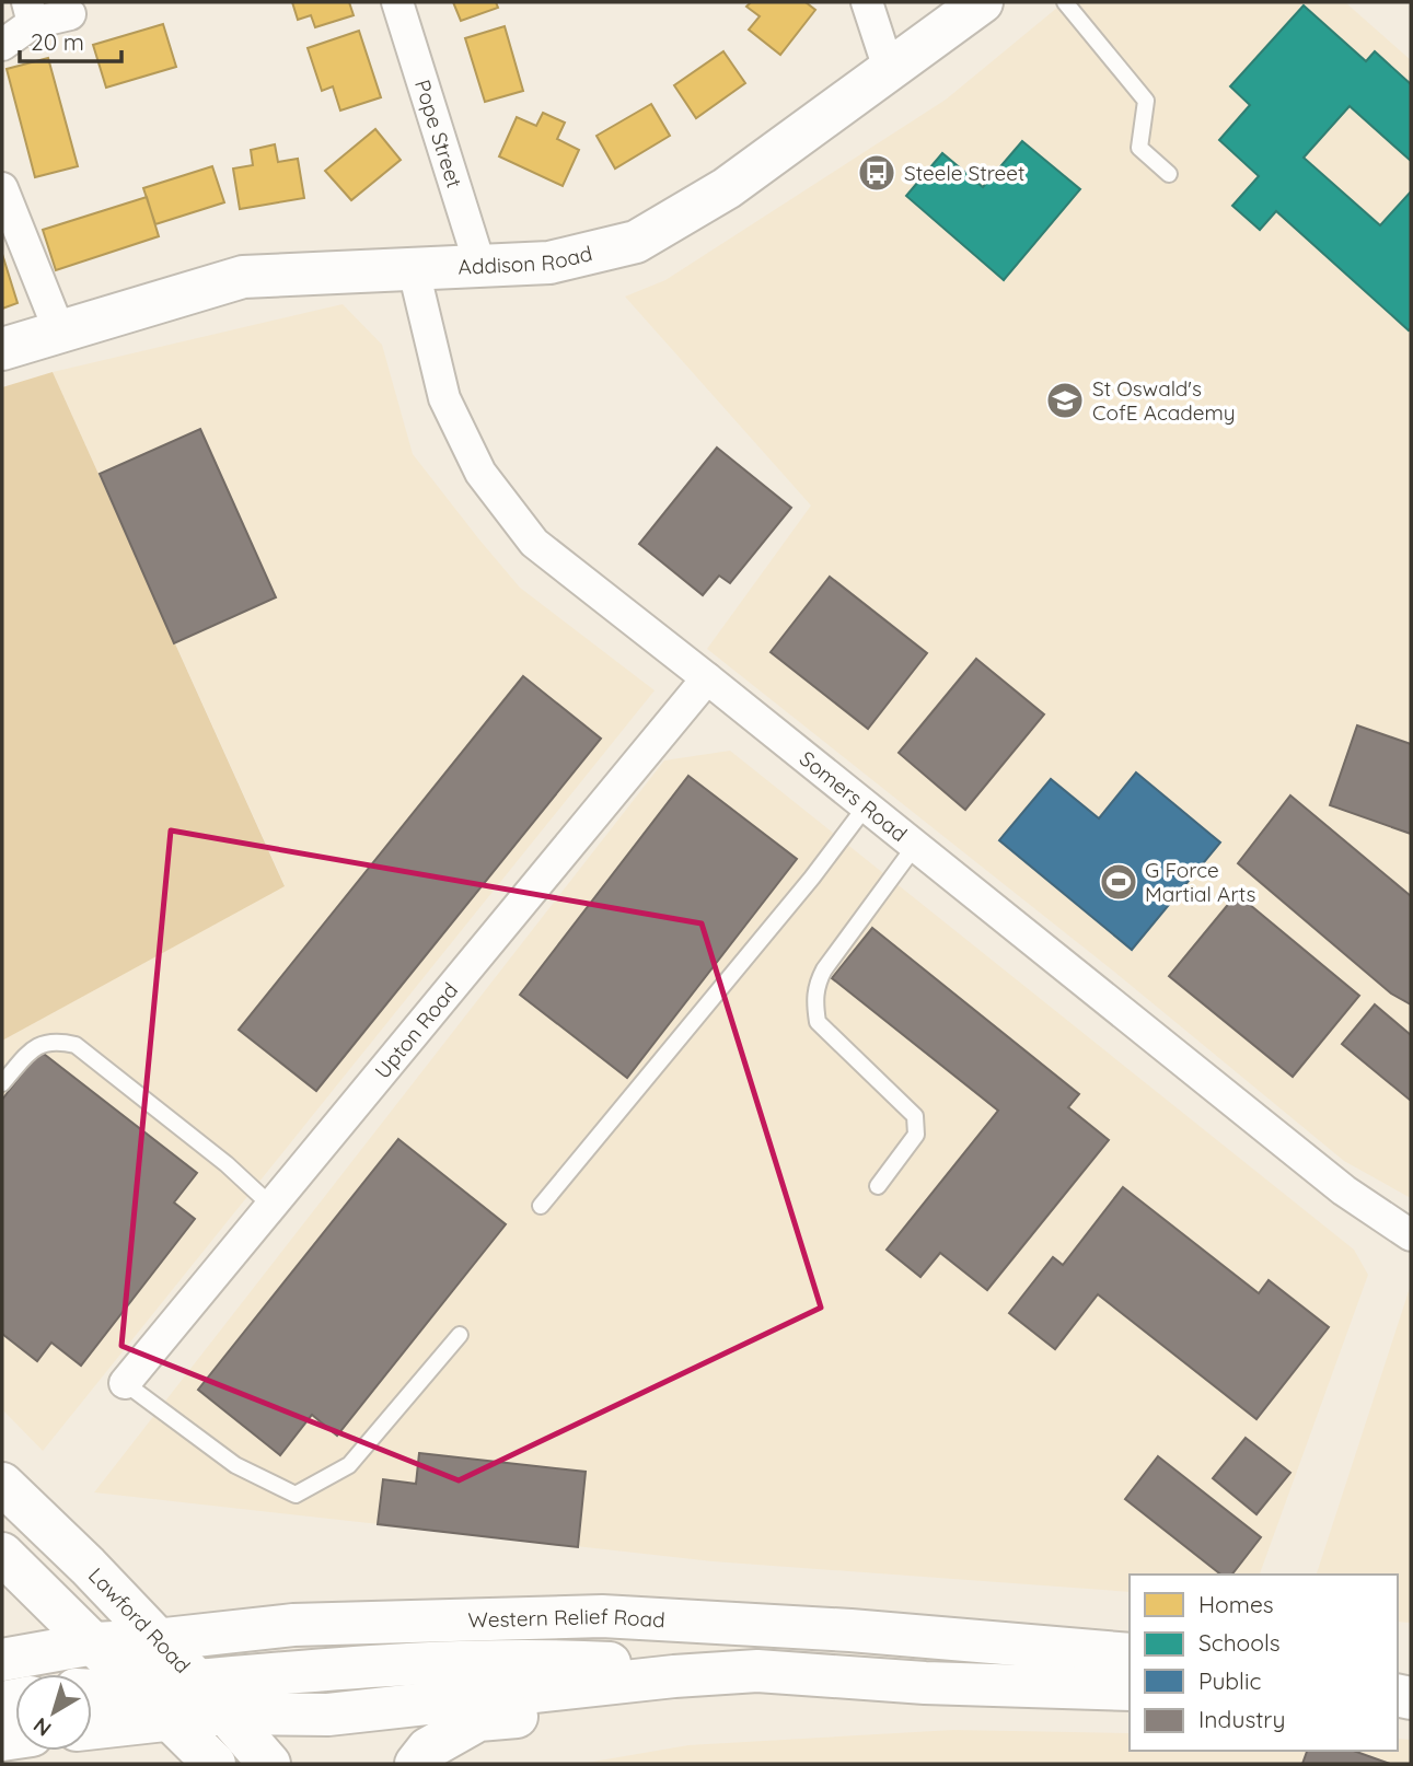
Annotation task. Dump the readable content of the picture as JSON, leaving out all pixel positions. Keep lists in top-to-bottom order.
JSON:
{
  "streets": {
    "main road": ["Addison Road", "Lawford Road", "Western Relief Road"],
    "street": ["Pope Street", "Somers Road", "Upton Road"]
  },
  "crossings": [
    ["Pope Street", "Addison Road"],
    ["Addison Road", "Somers Road"],
    ["Somers Road", "Upton Road"],
    ["Lawford Road", "Western Relief Road"]
  ],
  "places": {
    "bus stop": ["Steele Street"],
    "school or university": ["St Oswald's CofE Academy"],
    "sports": ["G Force Martial Arts"]
  },
  "legend": [
    "Homes",
    "Schools",
    "Public",
    "Industry"
  ],
  "scale_bar": "20 m",
  "north": "bottom left"
}
